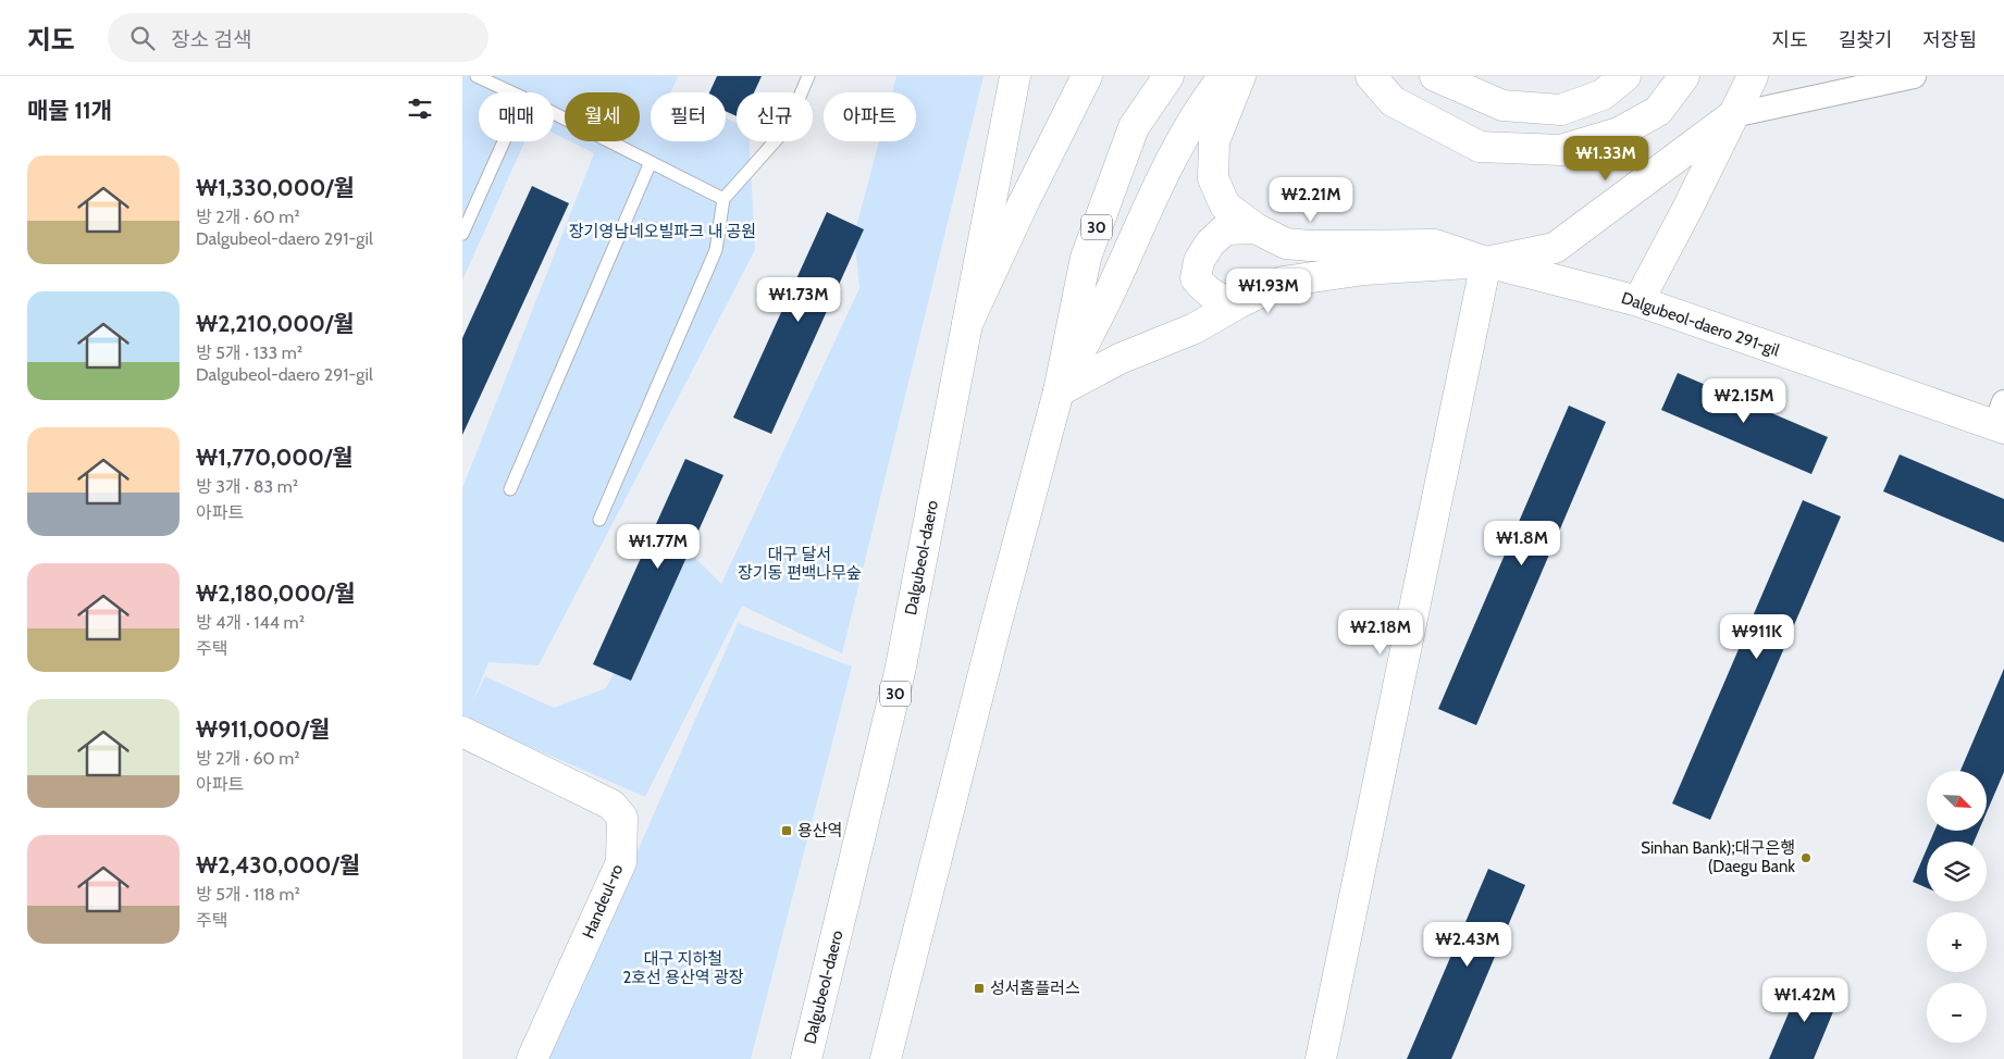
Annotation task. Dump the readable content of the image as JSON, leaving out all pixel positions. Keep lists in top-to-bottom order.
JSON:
{
  "streets": {
    "main road": [
      "30",
      "Dalgubeol-daero 291-gil",
      "Dalgubeol-daero",
      "Handeul-ro"
    ]
  },
  "parks": ["장기영남네오빌파크 내 공원", "대구 달서 장기동 편백나무숲", "대구 지하철 2호선 용산역 광장"],
  "places": {
    "transit": ["용산역", "성서홈플러스"],
    "other": ["Sinhan Bank);대구은행 (Daegu Bank"]
  },
  "north": "bottom right",
  "page": {
    "header": "지도",
    "search": "장소 검색",
    "nav": ["지도", "길찾기", "저장됨"],
    "heading": "매물 11개",
    "chip": [
      "매매",
      "월세",
      "필터",
      "신규",
      "아파트"
    ],
    "price": [
      "₩1.33M",
      "₩2.21M",
      "₩1.93M",
      "₩1.73M",
      "₩2.15M",
      "₩1.8M",
      "₩1.77M",
      "₩2.18M",
      "₩911K",
      "₩2.43M",
      "₩1.42M"
    ],
    "list": [
      {
        "name": "₩1,330,000/월",
        "note": "방 2개 · 60 m² · Dalgubeol-daero 291-gil"
      },
      {
        "name": "₩2,210,000/월",
        "note": "방 5개 · 133 m² · Dalgubeol-daero 291-gil"
      },
      {
        "name": "₩1,770,000/월",
        "note": "방 3개 · 83 m² · 아파트"
      },
      {
        "name": "₩2,180,000/월",
        "note": "방 4개 · 144 m² · 주택"
      },
      {
        "name": "₩911,000/월",
        "note": "방 2개 · 60 m² · 아파트"
      },
      {
        "name": "₩2,430,000/월",
        "note": "방 5개 · 118 m² · 주택"
      }
    ],
    "map_buttons": ["+", "−"]
  }
}
